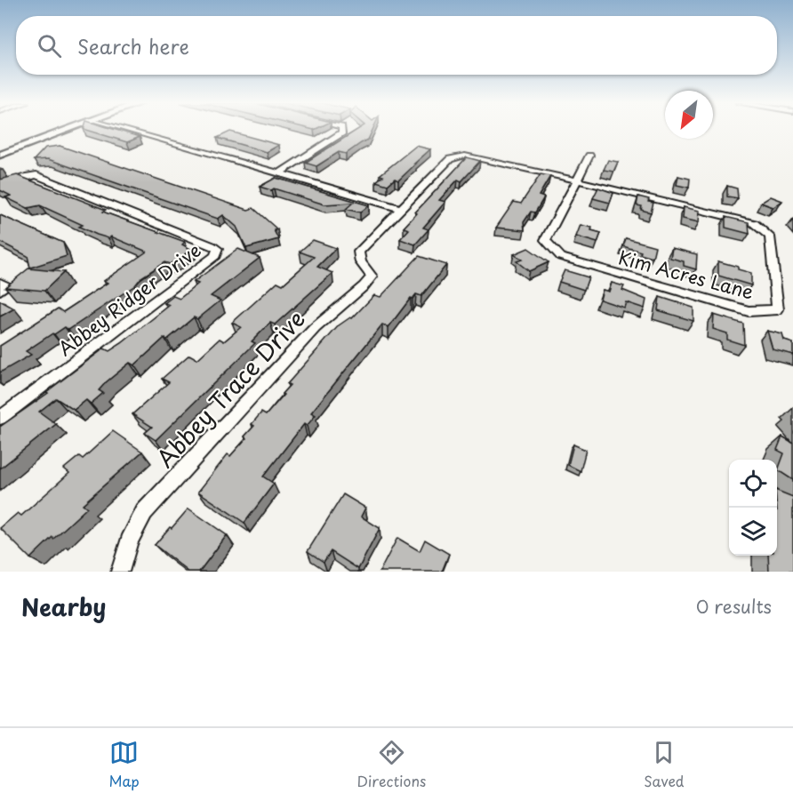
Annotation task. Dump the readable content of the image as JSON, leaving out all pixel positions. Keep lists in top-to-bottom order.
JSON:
{
  "streets": {
    "street": ["Kim Acres Lane", "Abbey Ridger Drive", "Abbey Trace Drive"]
  },
  "crossings": [
    ["Kim Acres Lane", "Abbey Trace Drive"]
  ],
  "north": "bottom left",
  "page": {
    "search": "Search here",
    "heading": ["Nearby", "0 results"],
    "nav": ["Map", "Directions", "Saved"]
  }
}
